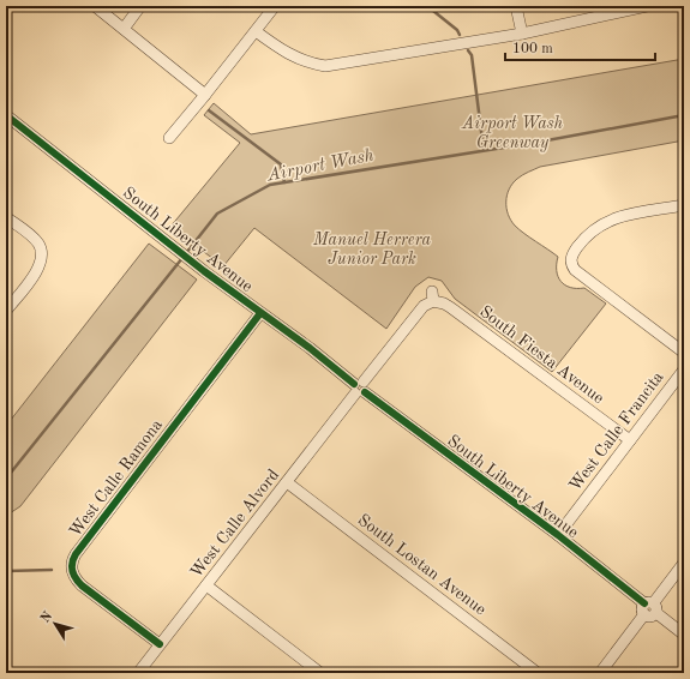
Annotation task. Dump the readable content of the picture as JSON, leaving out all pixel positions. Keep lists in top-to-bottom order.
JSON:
{
  "streets": {
    "street": [
      "South Liberty Avenue",
      "South Fiesta Avenue",
      "West Calle Francita",
      "West Calle Ramona",
      "West Calle Alvord",
      "South Lostan Avenue"
    ]
  },
  "crossings": [
    ["South Liberty Avenue", "West Calle Francita"],
    ["South Liberty Avenue", "West Calle Ramona"],
    ["South Liberty Avenue", "West Calle Alvord"],
    ["South Fiesta Avenue", "West Calle Francita"],
    ["South Fiesta Avenue", "West Calle Alvord"],
    ["West Calle Ramona", "West Calle Alvord"],
    ["West Calle Alvord", "South Lostan Avenue"]
  ],
  "water": ["Airport Wash"],
  "parks": ["Airport Wash Greenway", "Manuel Herrera Junior Park"],
  "scale_bar": "100 m",
  "north": "top left"
}
